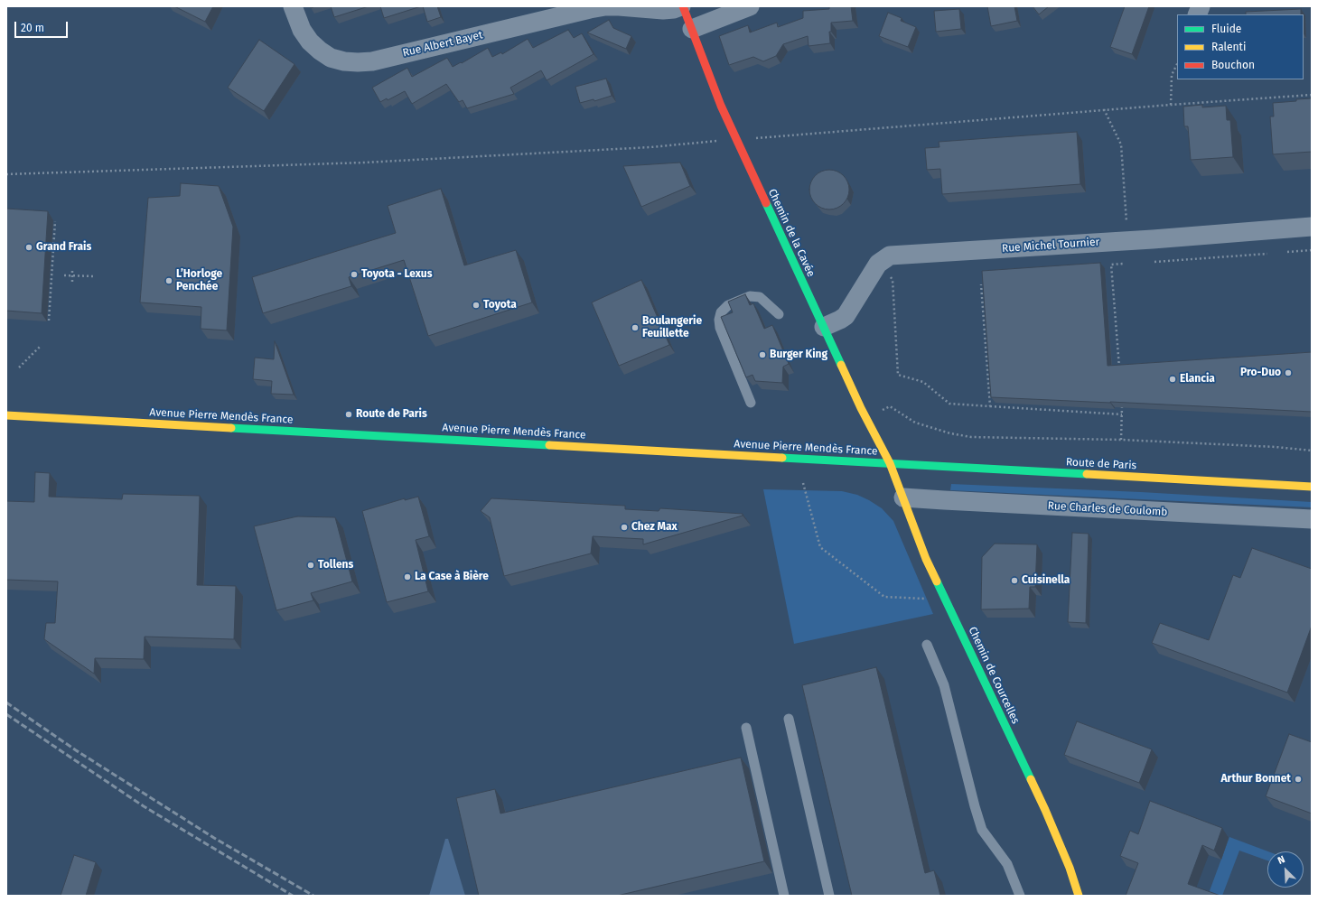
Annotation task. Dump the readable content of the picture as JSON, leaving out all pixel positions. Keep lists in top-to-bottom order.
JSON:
{
  "streets": {
    "main road": [
      "Chemin de la Cavée",
      "Avenue Pierre Mendès France",
      "Route de Paris",
      "Chemin de Courcelles"
    ],
    "street": ["Rue Albert Bayet", "Rue Michel Tournier", "Rue Charles de Coulomb"]
  },
  "crossings": [
    ["Rue Albert Bayet", "Chemin de la Cavée"],
    ["Chemin de la Cavée", "Rue Michel Tournier"],
    ["Chemin de la Cavée", "Avenue Pierre Mendès France"],
    ["Chemin de la Cavée", "Route de Paris"],
    ["Chemin de la Cavée", "Chemin de Courcelles"],
    ["Avenue Pierre Mendès France", "Route de Paris"],
    ["Avenue Pierre Mendès France", "Chemin de Courcelles"],
    ["Route de Paris", "Chemin de Courcelles"],
    ["Rue Charles de Coulomb", "Chemin de Courcelles"]
  ],
  "places": [
    "Grand Frais",
    "Toyota - Lexus",
    "L’Horloge Penchée",
    "Toyota",
    "Boulangerie Feuillette",
    "Burger King",
    "Pro-Duo",
    "Elancia",
    "Route de Paris",
    "Chez Max",
    "Tollens",
    "La Case à Bière",
    "Cuisinella",
    "Arthur Bonnet"
  ],
  "legend": ["Fluide", "Ralenti", "Bouchon"],
  "scale_bar": "20 m",
  "north": "top left"
}
